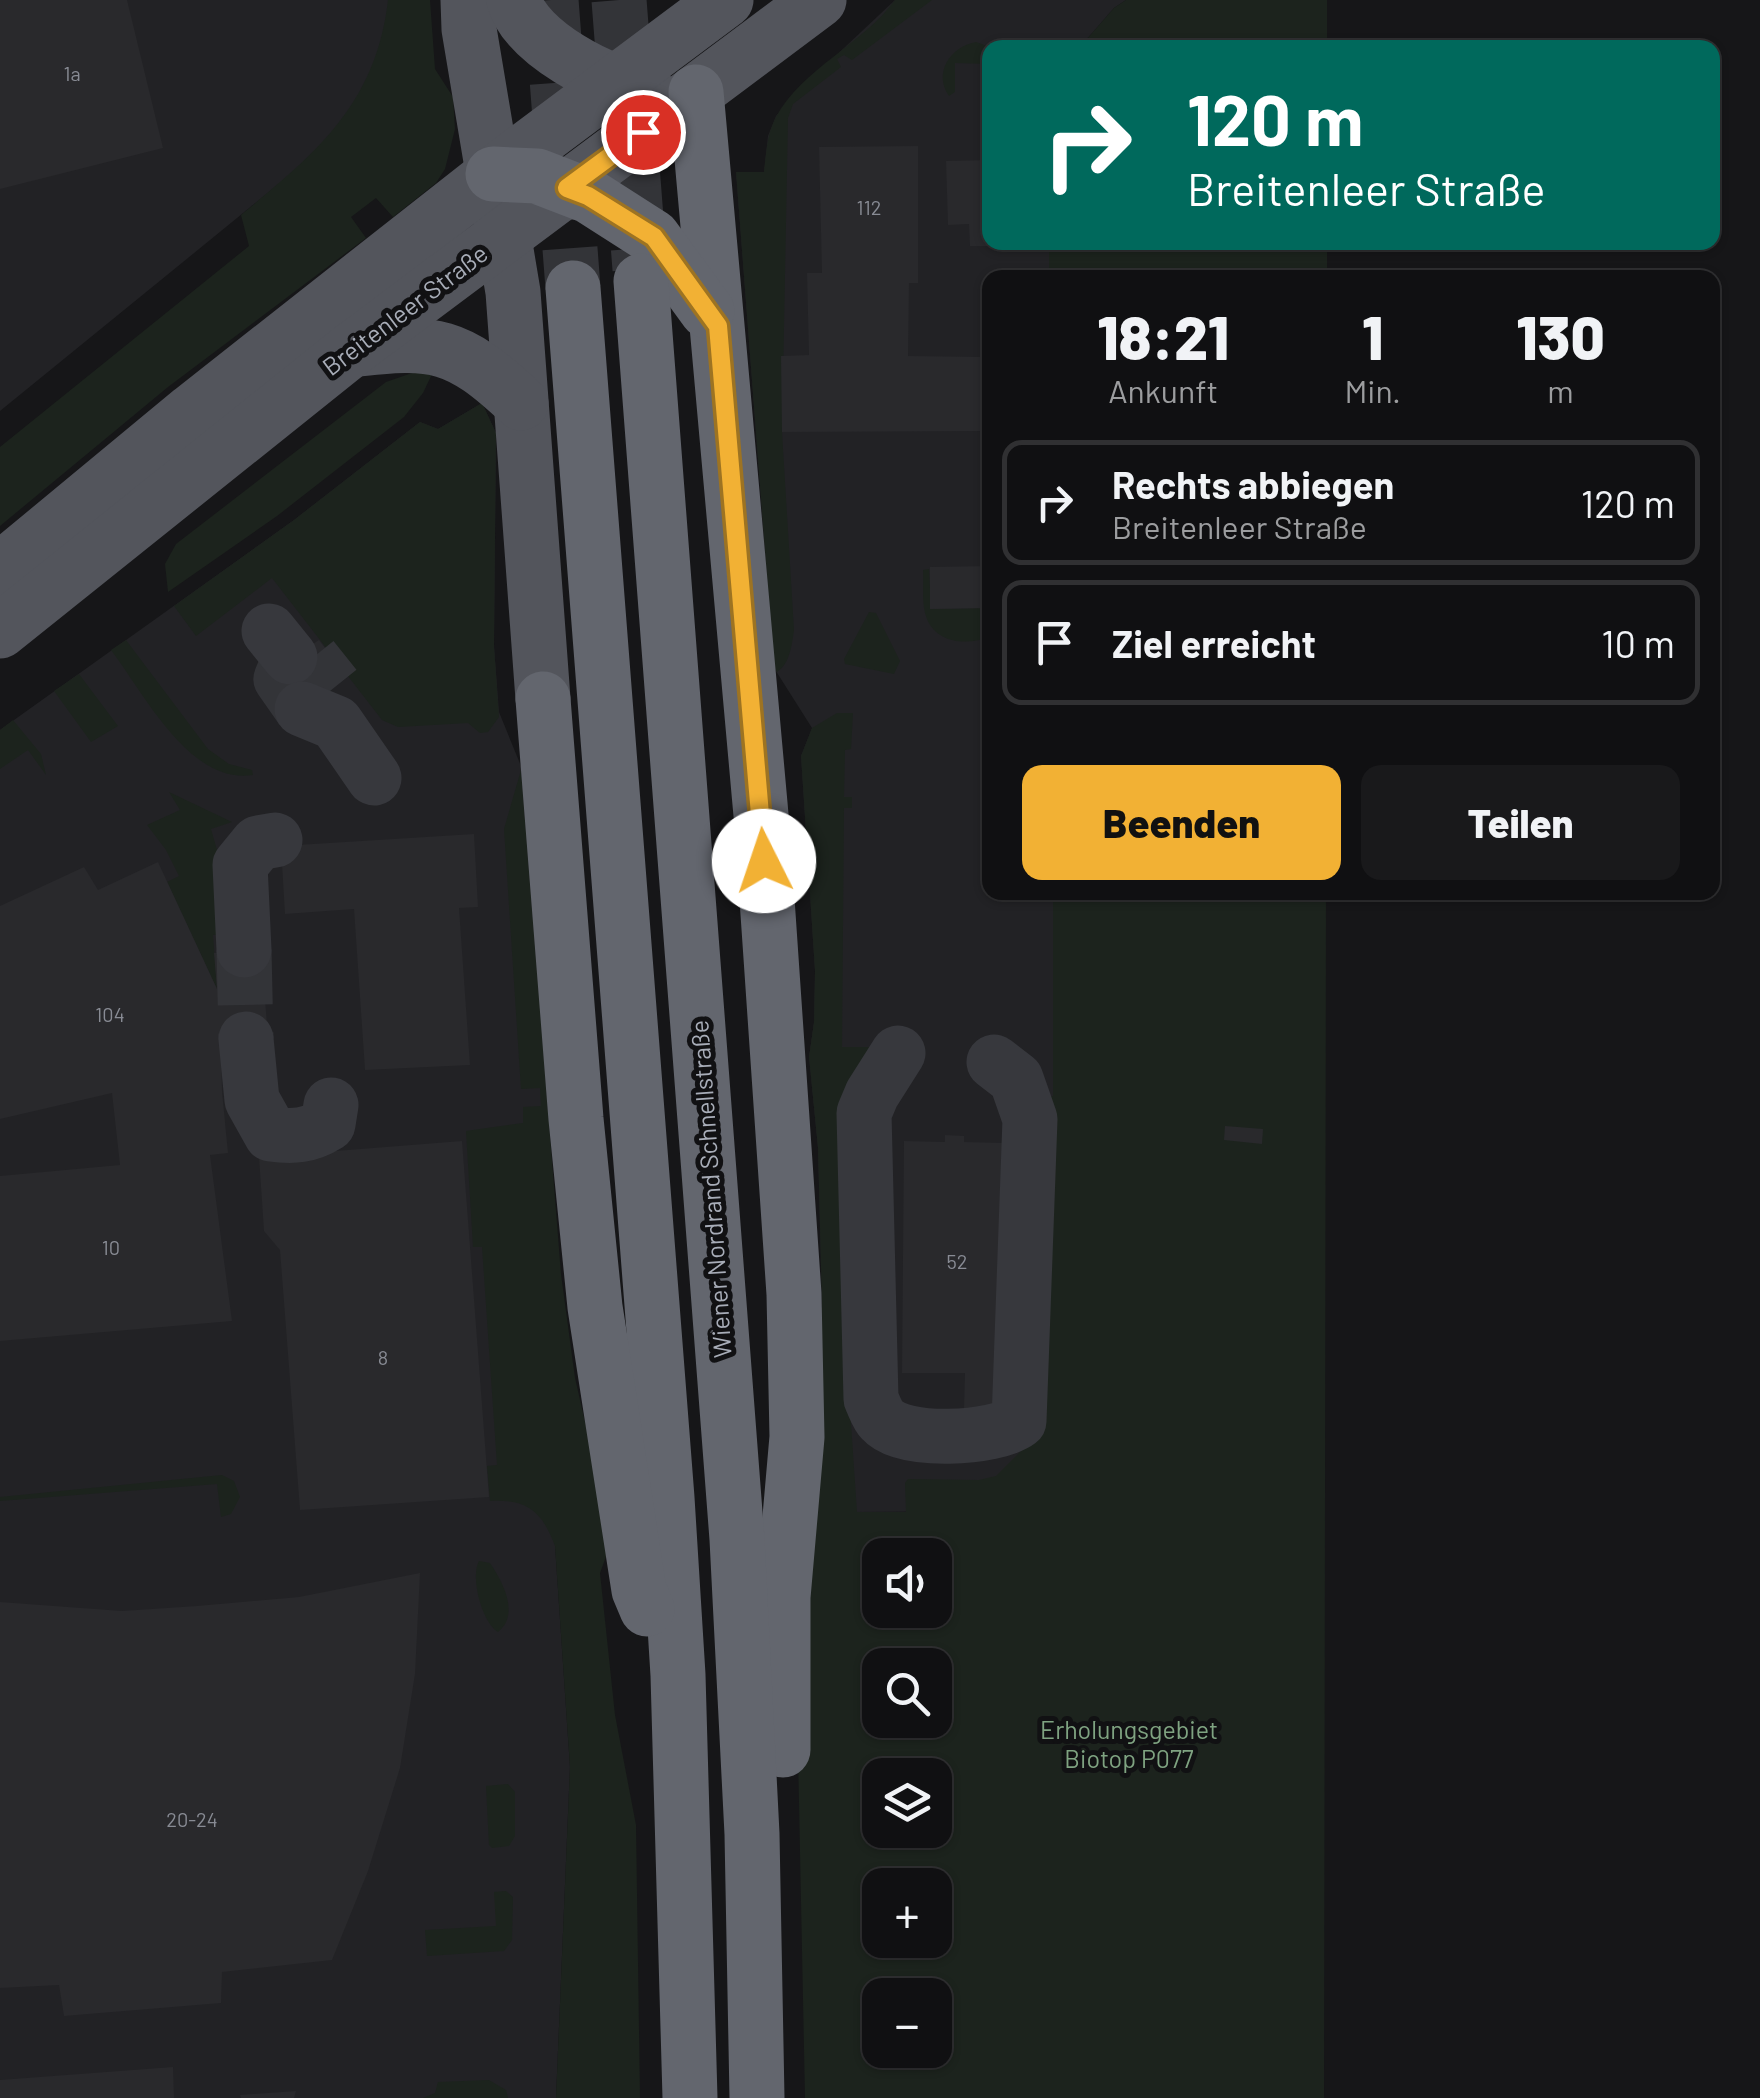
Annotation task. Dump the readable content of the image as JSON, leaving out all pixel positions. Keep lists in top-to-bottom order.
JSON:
{
  "streets": {
    "highway": ["Wiener Nordrand Schnellstraße"],
    "main road": ["Breitenleer Straße"]
  },
  "parks": ["Erholungsgebiet Biotop P077"],
  "house_numbers": [
    "1a",
    "112",
    "104",
    "10",
    "52",
    "8",
    "20-24"
  ],
  "page": {
    "turn": ["120 m", "Breitenleer Straße"],
    "eta": [
      "18:21",
      "Ankunft",
      "1",
      "Min.",
      "130",
      "m"
    ],
    "list": [
      {
        "name": "Rechts abbiegen",
        "note": "Breitenleer Straße",
        "value": "120 m"
      },
      {
        "name": "Ziel erreicht",
        "value": "10 m"
      }
    ],
    "buttons": ["Beenden", "Teilen"],
    "map_buttons": ["+", "−"]
  }
}
